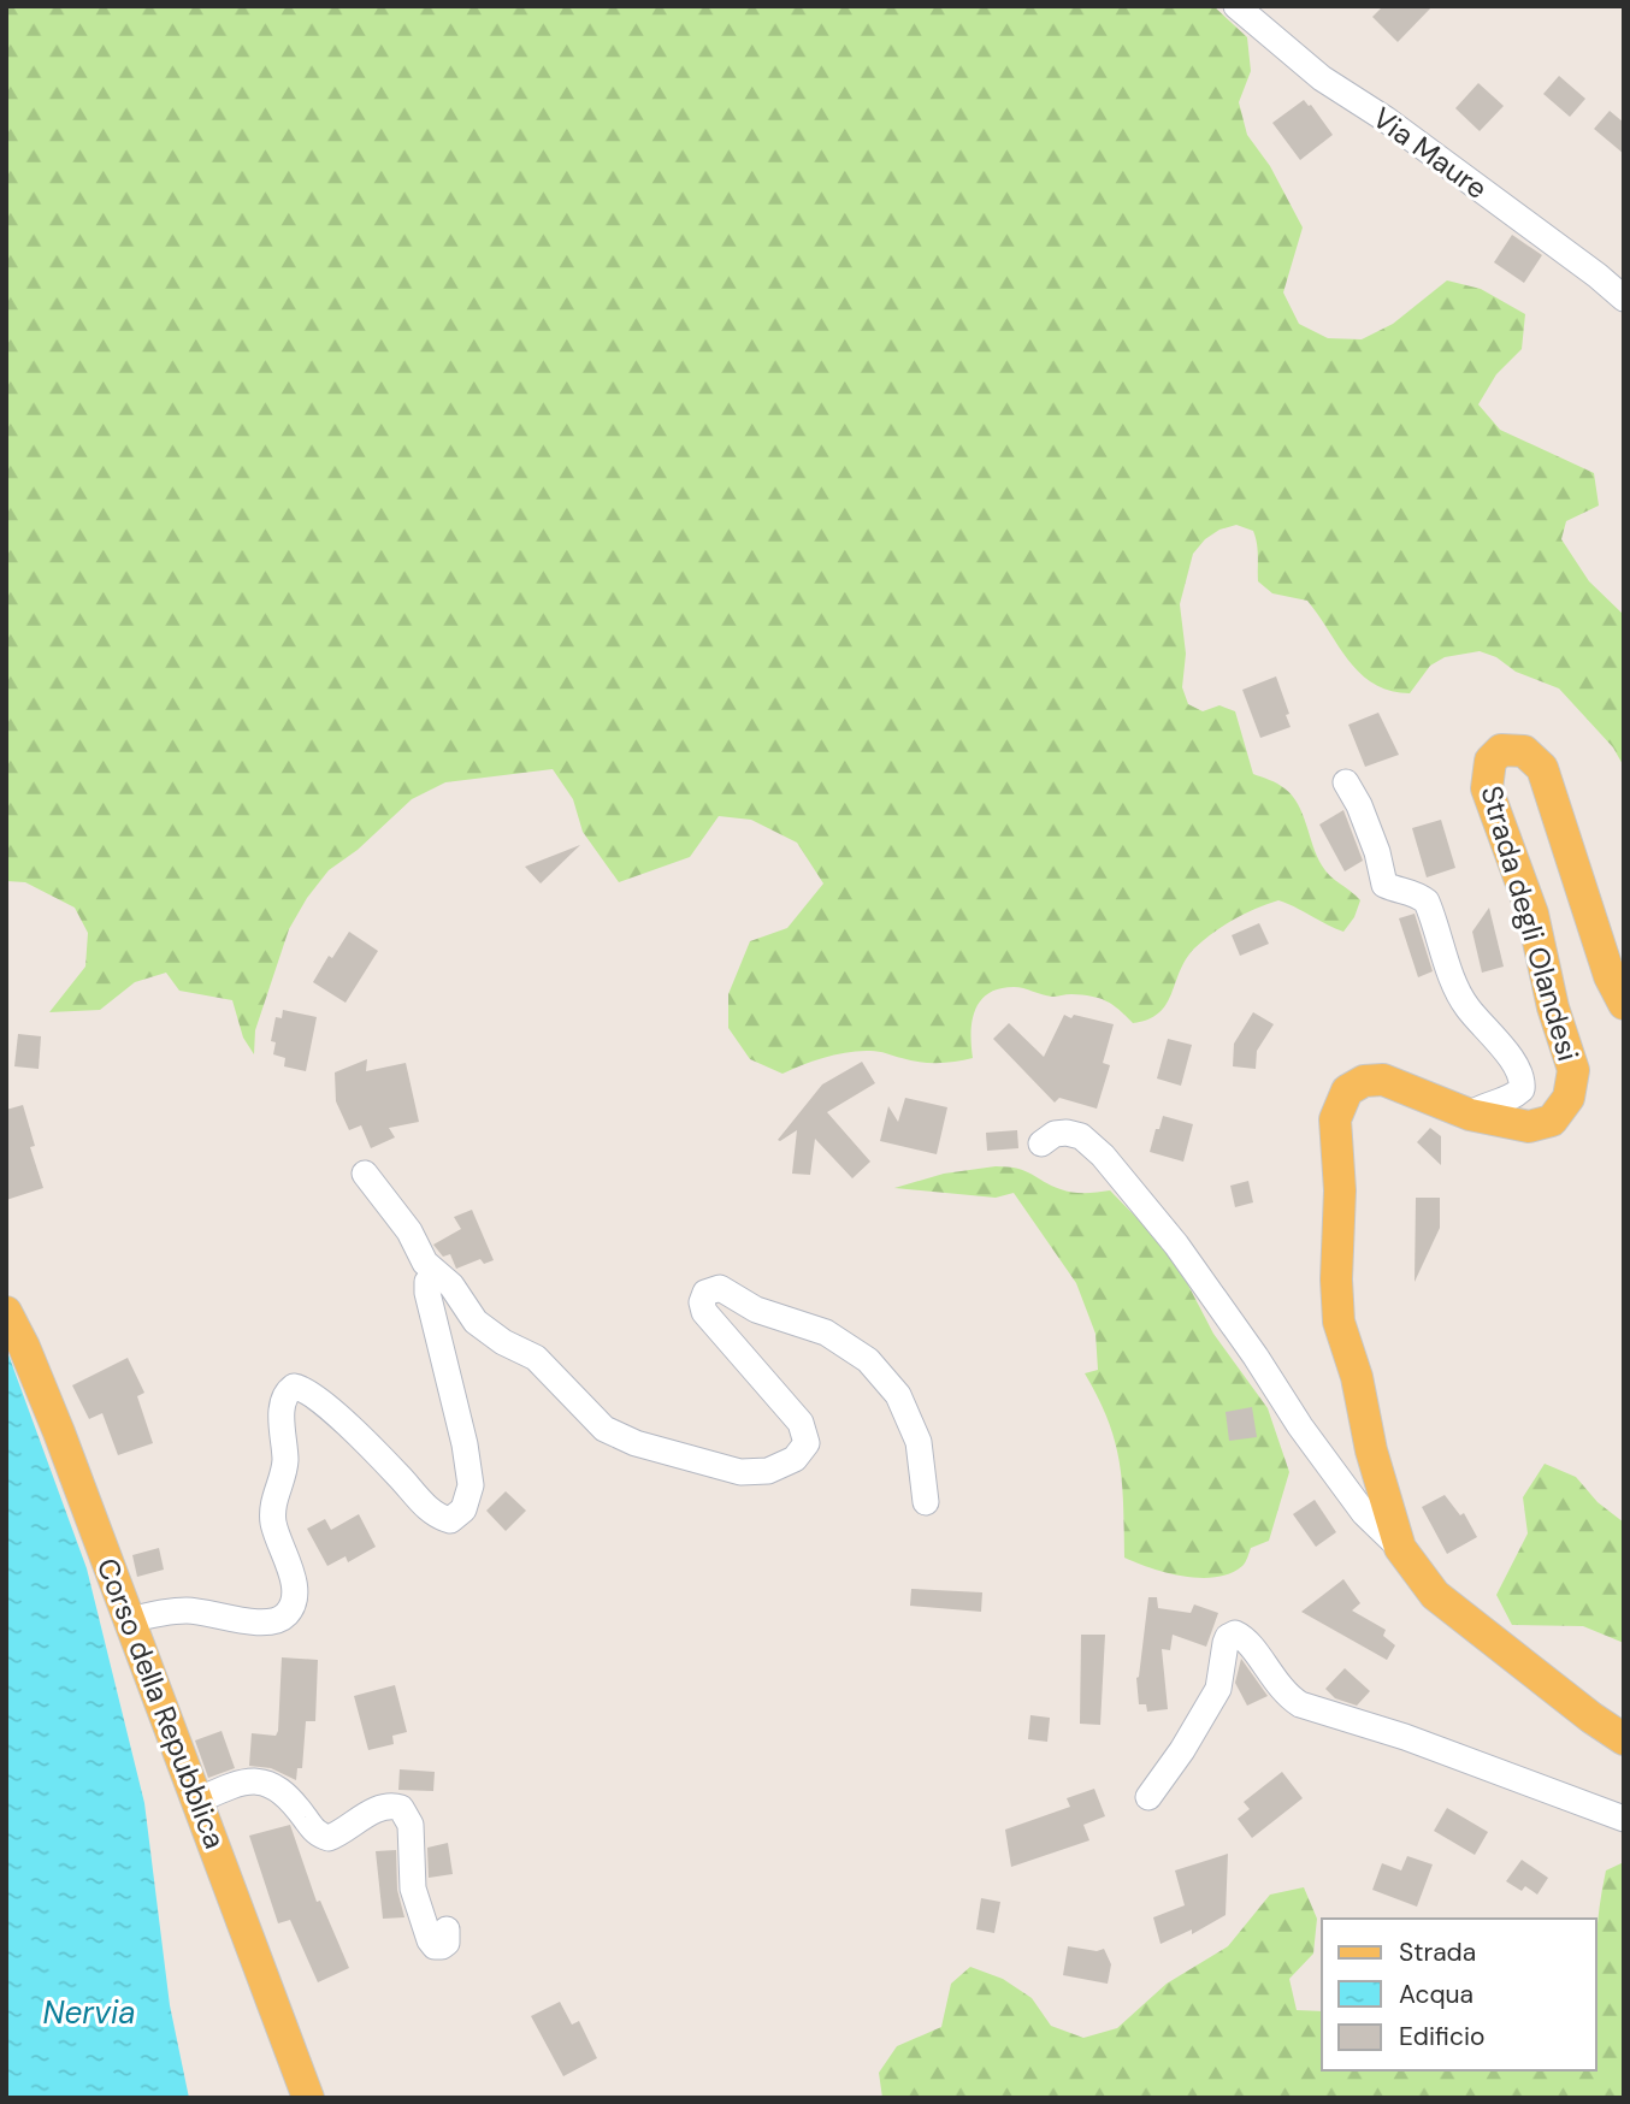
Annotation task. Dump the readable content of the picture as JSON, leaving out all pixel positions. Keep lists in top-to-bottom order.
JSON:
{
  "streets": {
    "main road": ["Strada degli Olandesi", "Corso della Repubblica"],
    "street": ["Via Maure"]
  },
  "water": ["Nervia"],
  "legend": ["Strada", "Acqua", "Edificio"]
}
